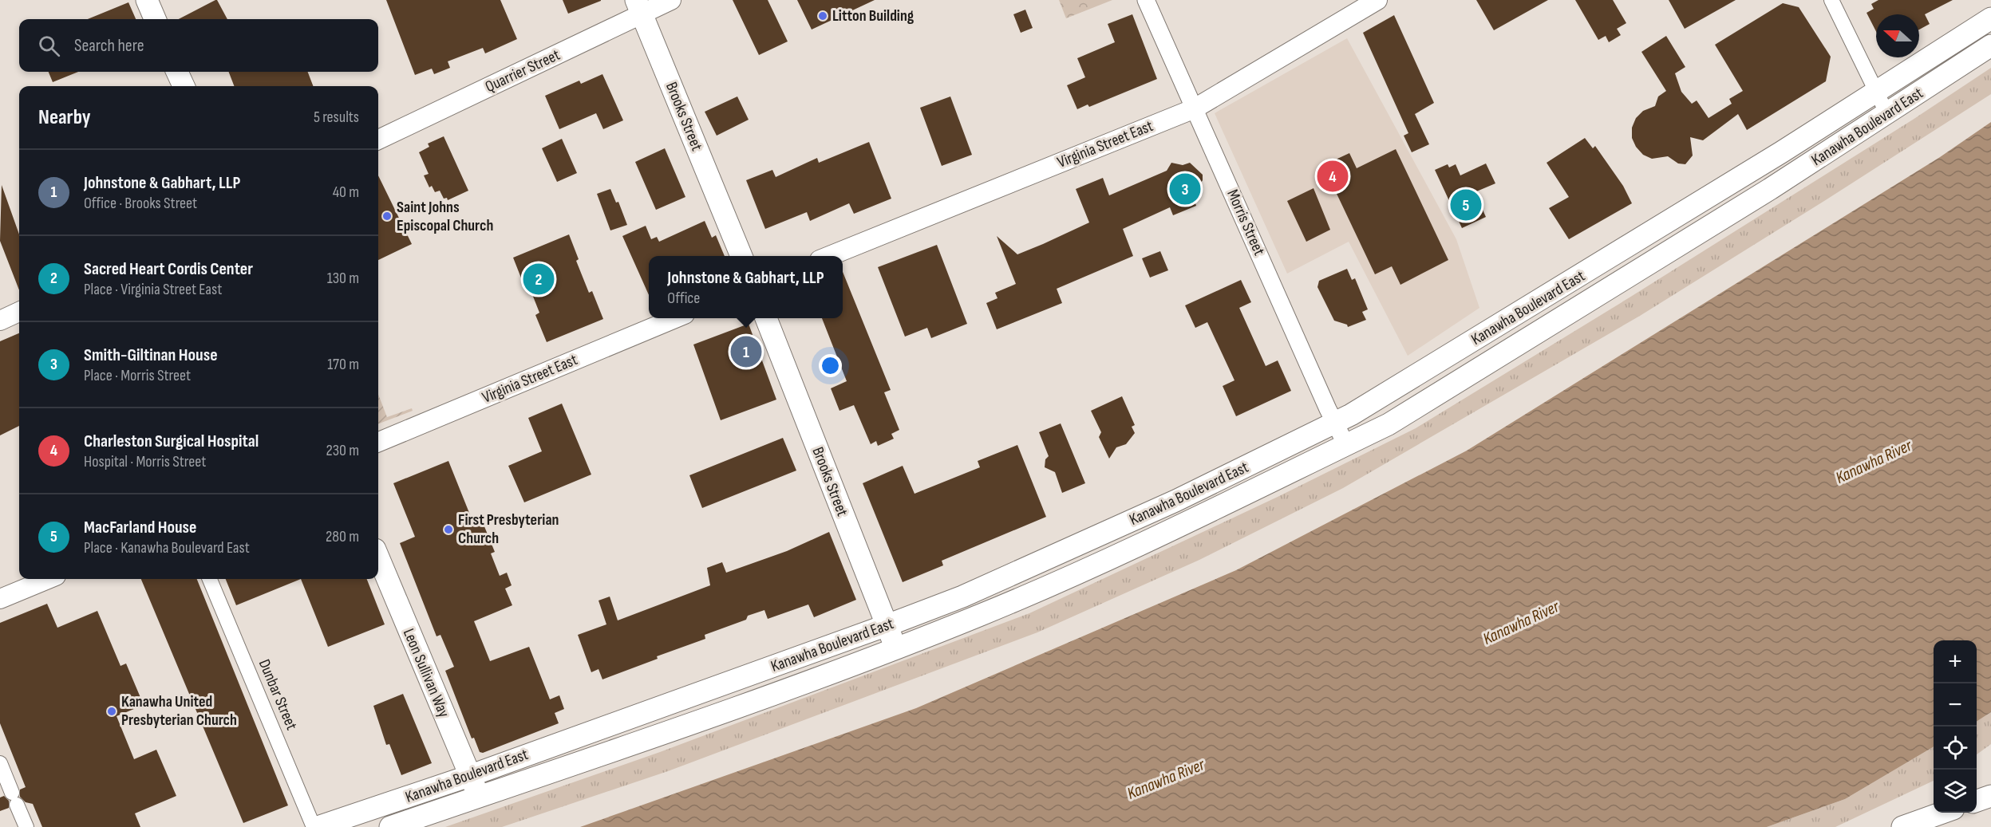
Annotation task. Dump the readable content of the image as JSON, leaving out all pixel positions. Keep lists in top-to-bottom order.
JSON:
{
  "streets": {
    "main road": [
      "Quarrier Street",
      "Brooks Street",
      "Kanawha Boulevard East",
      "Virginia Street East",
      "Leon Sullivan Way"
    ],
    "street": ["Morris Street", "Dunbar Street"]
  },
  "crossings": [
    ["Quarrier Street", "Brooks Street"],
    ["Brooks Street", "Kanawha Boulevard East"],
    ["Kanawha Boulevard East", "Morris Street"],
    ["Kanawha Boulevard East", "Leon Sullivan Way"],
    ["Virginia Street East", "Morris Street"]
  ],
  "water": ["Kanawha River"],
  "places": [
    "Litton Building",
    "Saint Johns Episcopal Church",
    "First Presbyterian Church",
    "Kanawha United Presbyterian Church"
  ],
  "north": "left",
  "page": {
    "search": "Search here",
    "heading": ["Nearby", "5 results"],
    "list": [
      {
        "mark": "1",
        "name": "Johnstone & Gabhart, LLP",
        "note": "Office · Brooks Street",
        "value": "40 m"
      },
      {
        "mark": "2",
        "name": "Sacred Heart Cordis Center",
        "note": "Place · Virginia Street East",
        "value": "130 m"
      },
      {
        "mark": "3",
        "name": "Smith-Giltinan House",
        "note": "Place · Morris Street",
        "value": "170 m"
      },
      {
        "mark": "4",
        "name": "Charleston Surgical Hospital",
        "note": "Hospital · Morris Street",
        "value": "230 m"
      },
      {
        "mark": "5",
        "name": "MacFarland House",
        "note": "Place · Kanawha Boulevard East",
        "value": "280 m"
      }
    ],
    "pins": [
      "4",
      "3",
      "5",
      "2",
      "1"
    ],
    "popup": ["Johnstone & Gabhart, LLP", "Office"],
    "map_buttons": ["+", "−"]
  }
}
